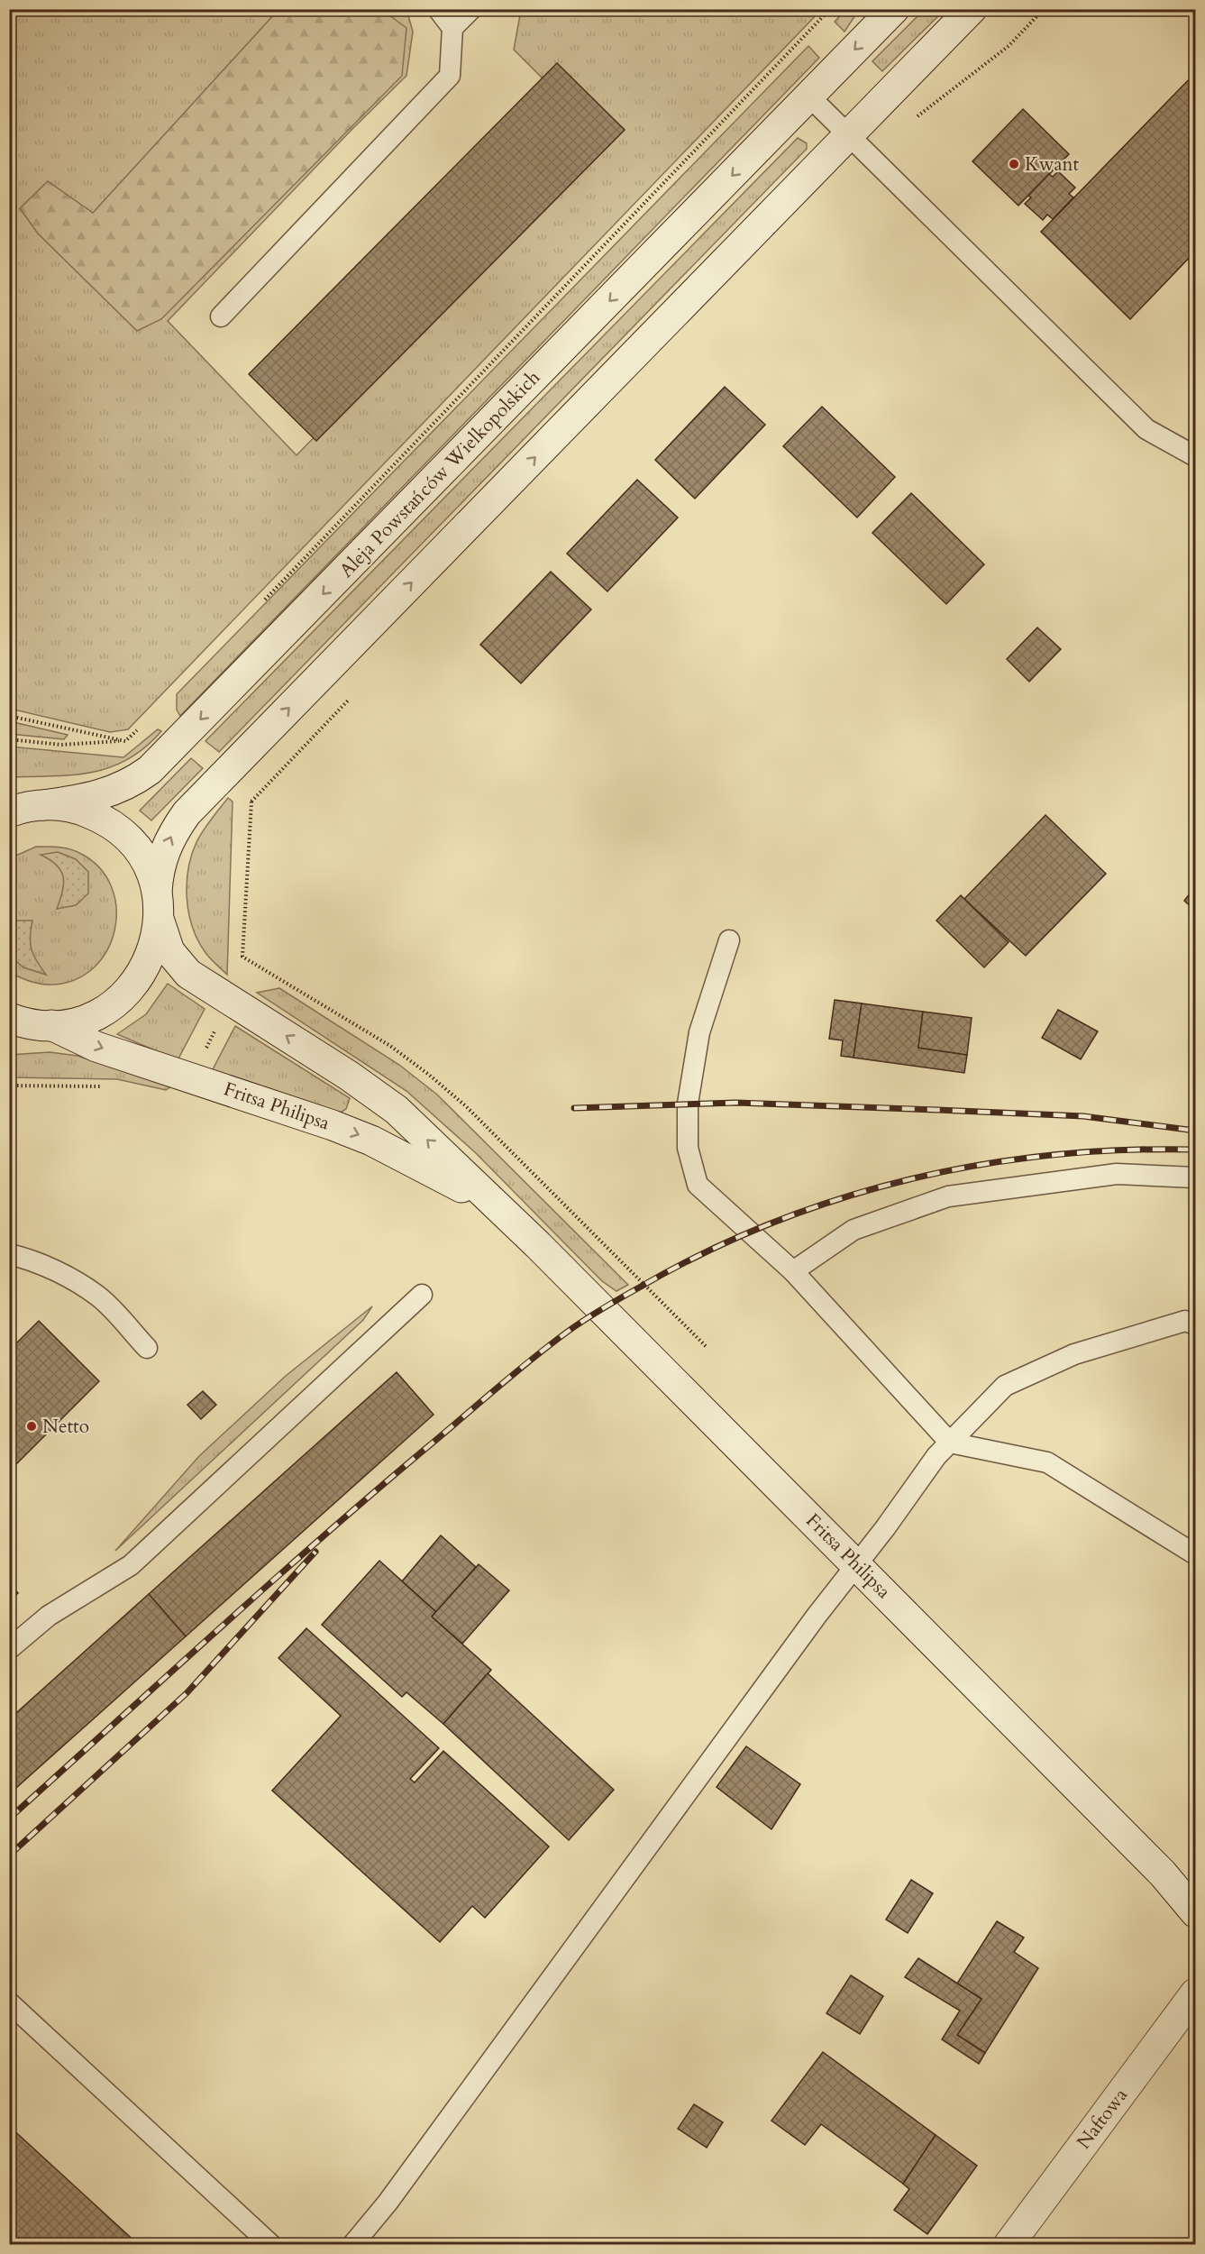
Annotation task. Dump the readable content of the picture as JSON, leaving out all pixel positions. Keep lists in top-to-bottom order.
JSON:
{
  "streets": {
    "main road": ["Aleja Powstańców Wielkopolskich", "Fritsa Philipsa", "Naftowa"]
  },
  "crossings": [
    ["Aleja Powstańców Wielkopolskich", "Fritsa Philipsa"]
  ],
  "places": ["Kwant", "Netto"]
}
